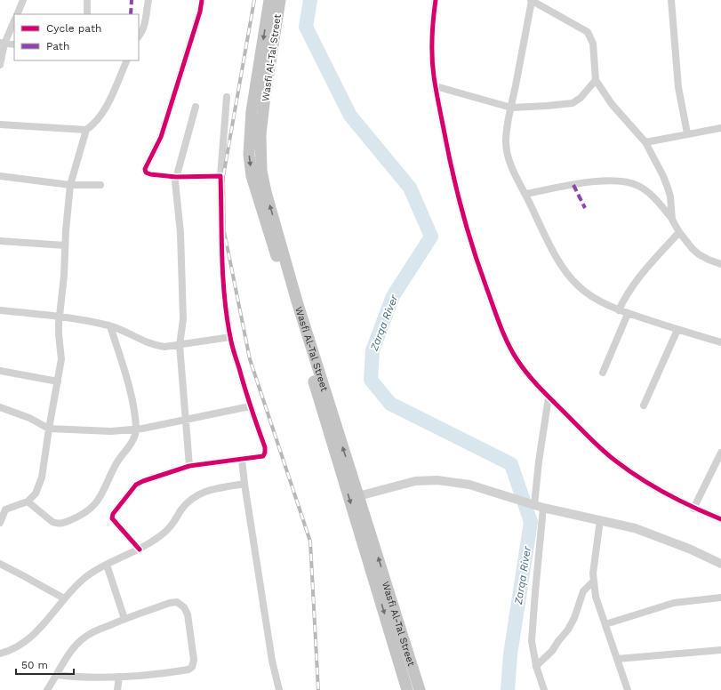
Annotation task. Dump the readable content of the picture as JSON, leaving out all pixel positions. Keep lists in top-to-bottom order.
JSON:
{
  "streets": {
    "main road": ["Wasfi Al-Tal Street"]
  },
  "water": ["Zarqa River"],
  "legend": ["Cycle path", "Path"],
  "scale_bar": "50 m"
}
